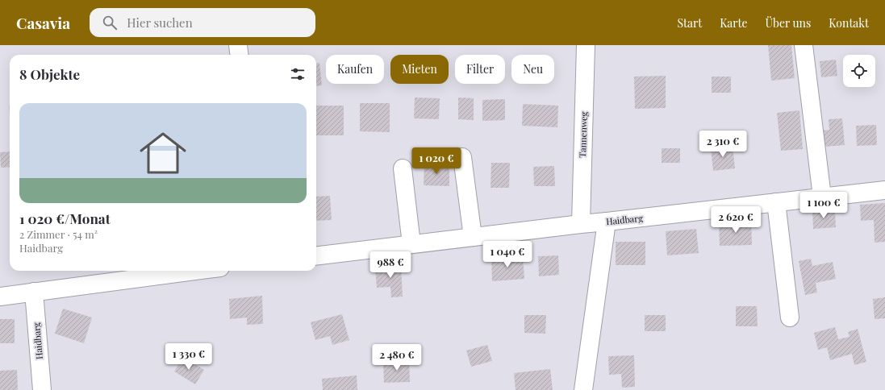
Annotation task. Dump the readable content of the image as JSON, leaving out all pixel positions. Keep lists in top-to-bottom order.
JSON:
{
  "streets": {
    "street": ["Tannenweg", "Haidbarg"]
  },
  "crossings": [
    ["Tannenweg", "Haidbarg"]
  ],
  "page": {
    "header": "Casavia",
    "search": "Hier suchen",
    "nav": [
      "Start",
      "Karte",
      "Über uns",
      "Kontakt"
    ],
    "chip": [
      "Kaufen",
      "Mieten",
      "Filter",
      "Neu"
    ],
    "heading": "8 Objekte",
    "list": [
      {
        "name": "1 020 €/Monat",
        "note": "2 Zimmer · 54 m² · Haidbarg"
      }
    ],
    "price": [
      "2 310 €",
      "1 020 €",
      "1 100 €",
      "2 620 €",
      "1 040 €",
      "988 €",
      "1 330 €",
      "2 480 €"
    ]
  }
}
